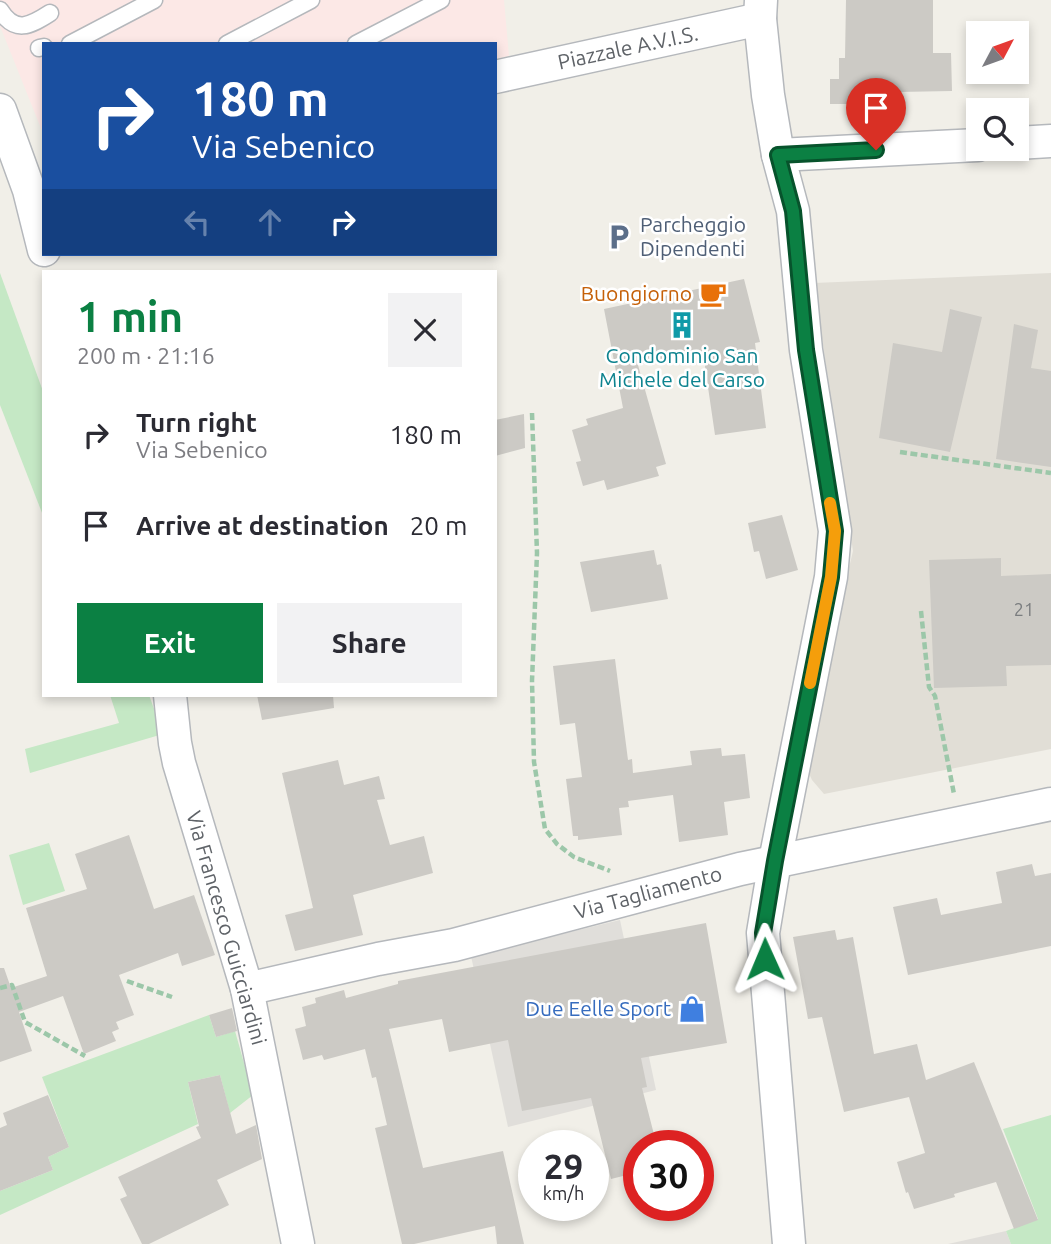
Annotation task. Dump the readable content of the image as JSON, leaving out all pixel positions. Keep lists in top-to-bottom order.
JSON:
{
  "streets": {
    "street": ["Piazzale A.V.I.S.", "Via Tagliamento", "Via Francesco Guicciardini"]
  },
  "crossings": [
    ["Via Tagliamento", "Via Francesco Guicciardini"]
  ],
  "places": {
    "parking": ["Parcheggio Dipendenti"],
    "cafe": ["Buongiorno"],
    "building": ["Condominio San Michele del Carso"],
    "shop": ["Due Eelle Sport"]
  },
  "house_numbers": ["21"],
  "north": "top right",
  "page": {
    "turn": ["180 m", "Via Sebenico"],
    "heading": ["1 min", "200 m · 21:16"],
    "list": [
      {
        "name": "Turn right",
        "note": "Via Sebenico",
        "value": "180 m"
      },
      {
        "name": "Arrive at destination",
        "value": "20 m"
      }
    ],
    "buttons": ["Exit", "Share"],
    "speed": "29 km/h",
    "limit": "30"
  }
}
